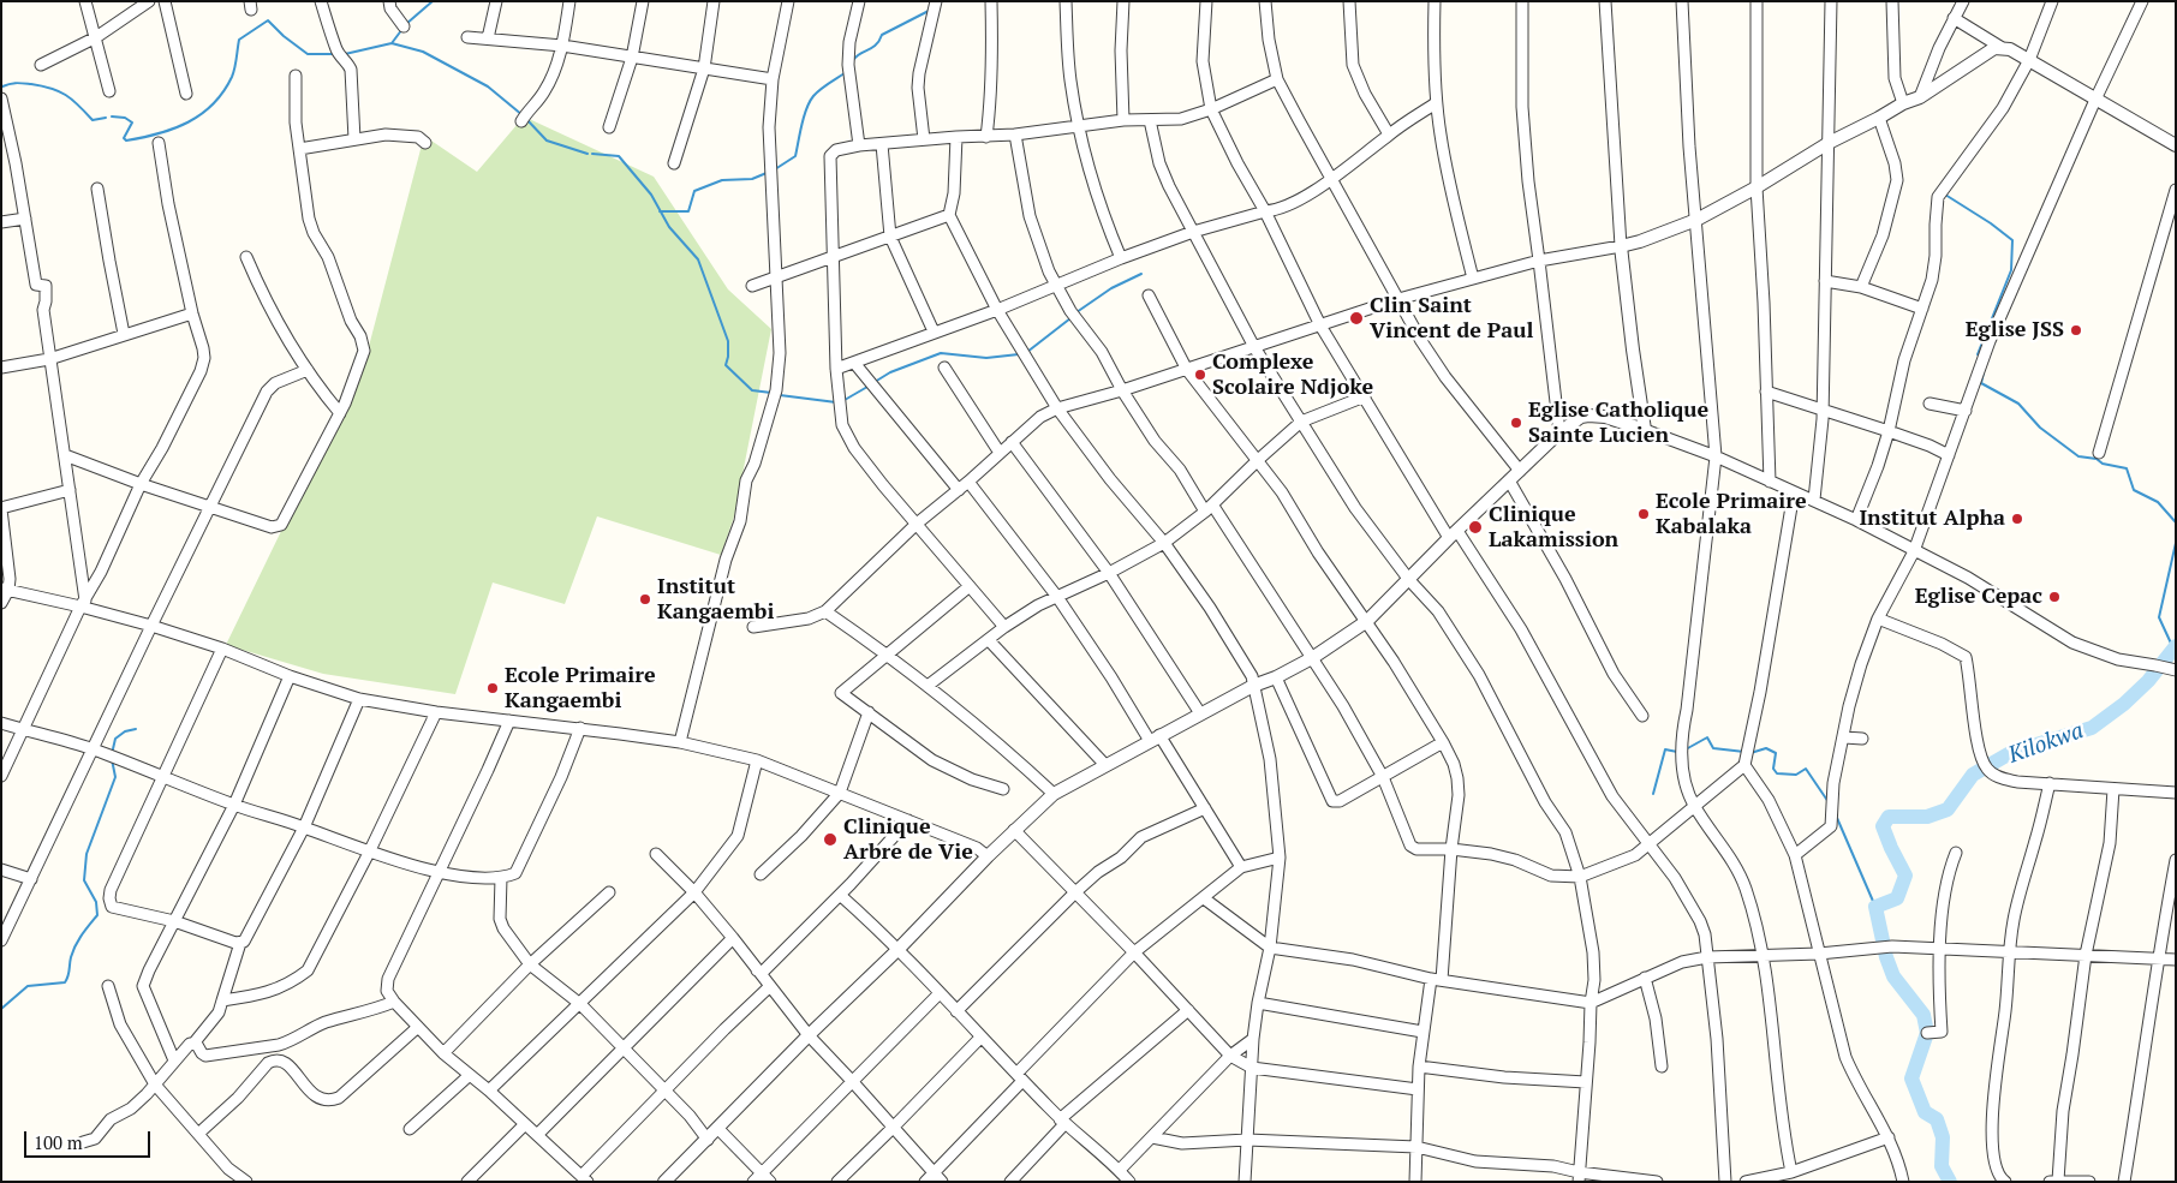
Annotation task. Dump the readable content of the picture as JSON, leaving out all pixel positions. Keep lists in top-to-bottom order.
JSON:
{
  "water": ["Kilokwa"],
  "places": [
    "Clin Saint Vincent de Paul",
    "Eglise JSS",
    "Complexe Scolaire Ndjoke",
    "Eglise Catholique Sainte Lucien",
    "Ecole Primaire Kabalaka",
    "Institut Alpha",
    "Clinique Lakamission",
    "Eglise Cepac",
    "Institut Kangaembi",
    "Ecole Primaire Kangaembi",
    "Clinique Arbre de Vie"
  ],
  "scale_bar": "100 m"
}
